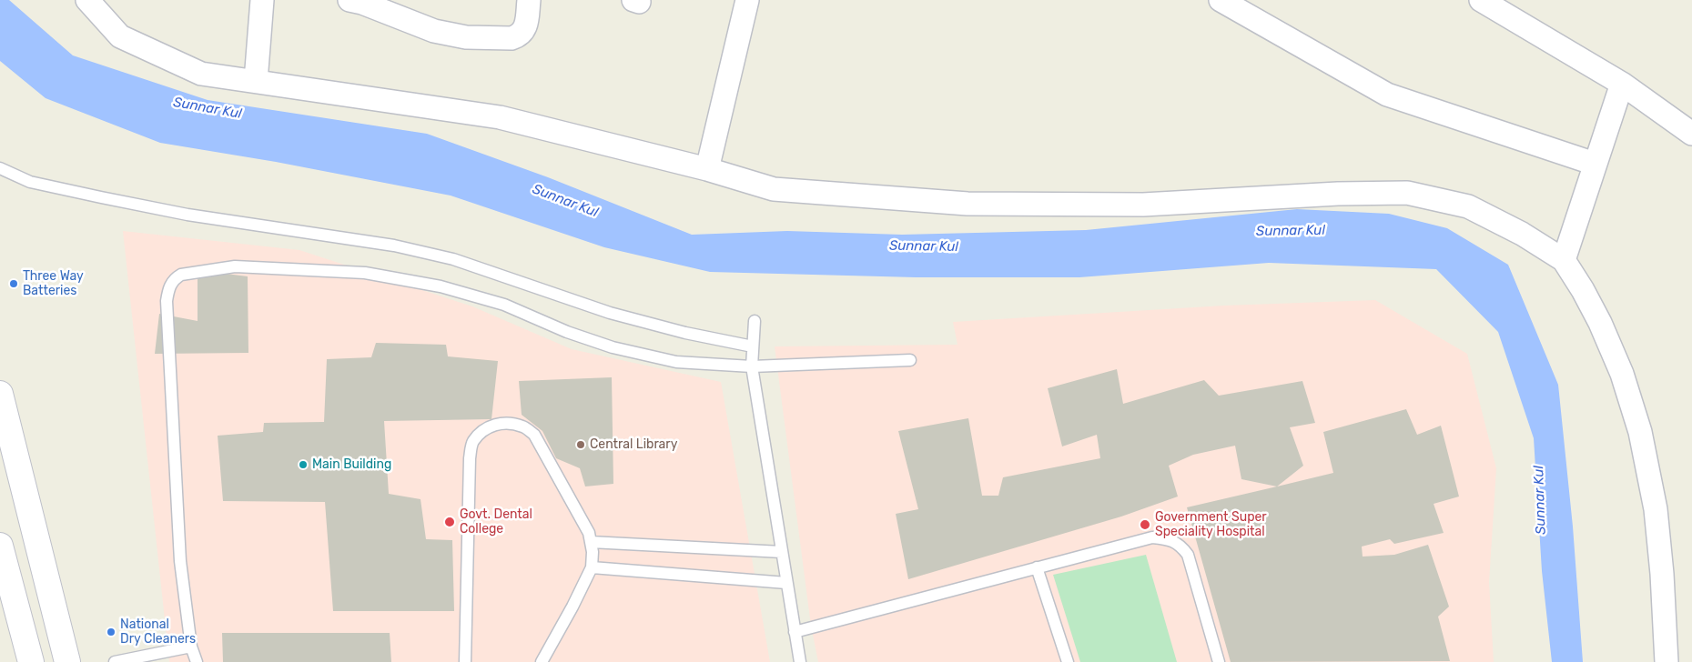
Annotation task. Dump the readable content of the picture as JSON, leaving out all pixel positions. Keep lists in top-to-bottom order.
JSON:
{
  "water": ["Sunnar Kul"],
  "places": [
    "Three Way Batteries",
    "Central Library",
    "Main Building",
    "Govt. Dental College",
    "Government Super Speciality Hospital",
    "National Dry Cleaners"
  ]
}
